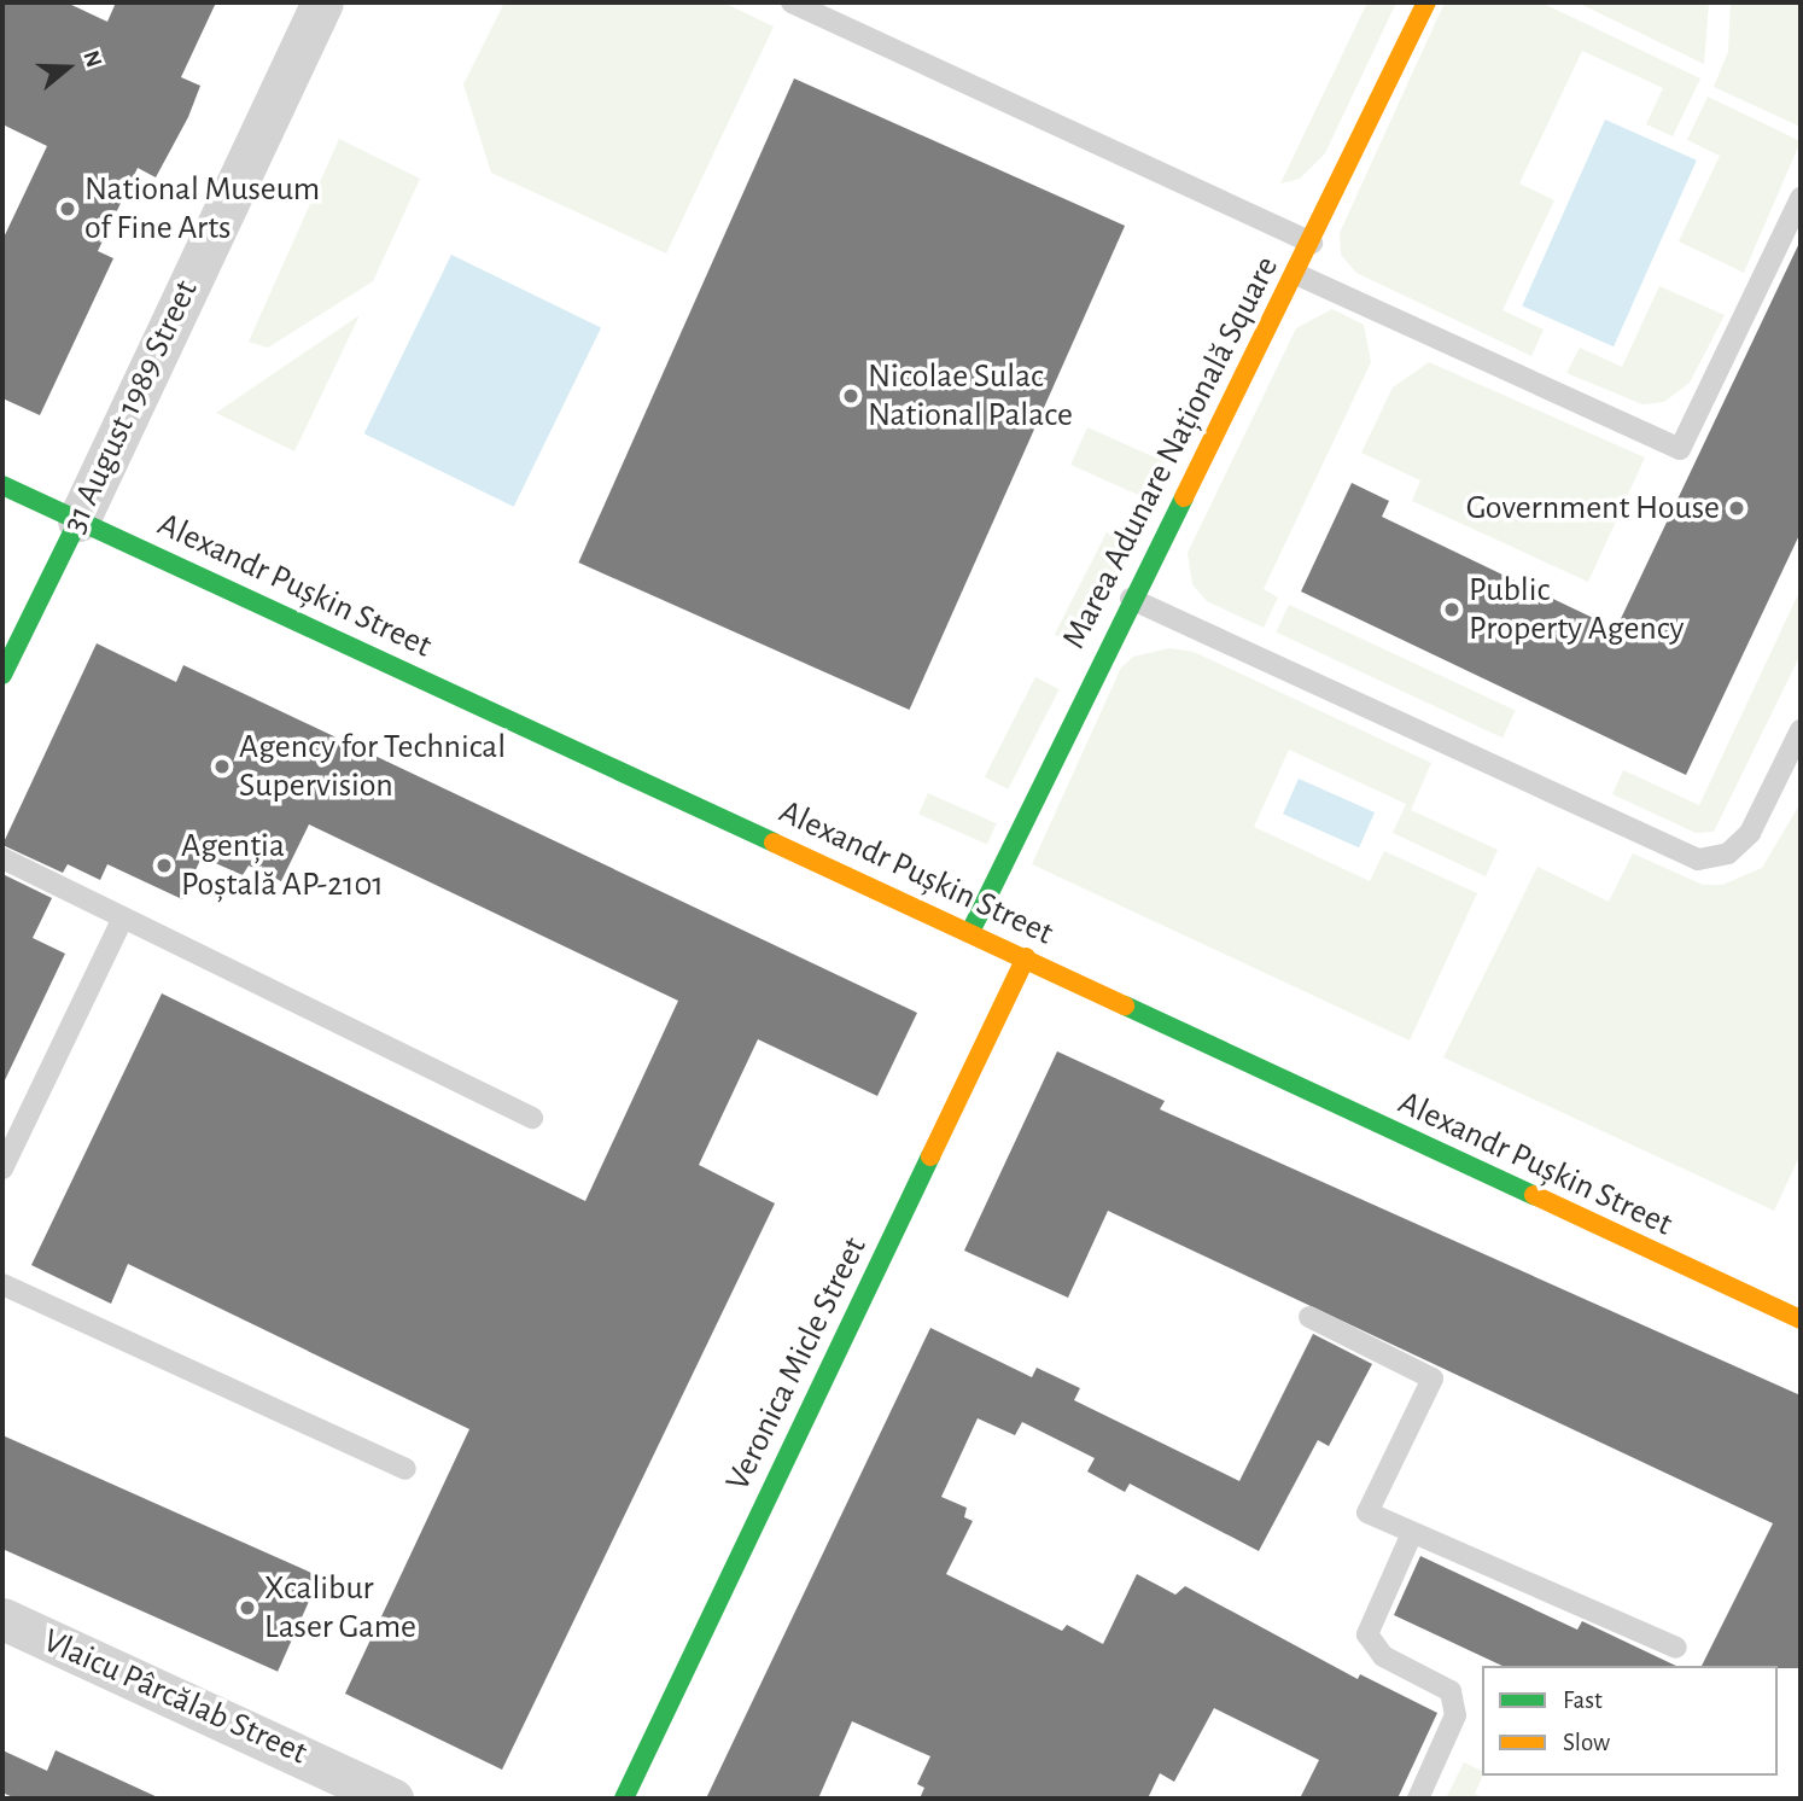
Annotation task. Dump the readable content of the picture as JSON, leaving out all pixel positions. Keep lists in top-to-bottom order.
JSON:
{
  "streets": {
    "street": [
      "31 August 1989 Street",
      "Marea Adunare Națională Square",
      "Alexandr Pușkin Street",
      "Veronica Micle Street",
      "Vlaicu Pârcălab Street"
    ]
  },
  "crossings": [
    ["31 August 1989 Street", "Alexandr Pușkin Street"],
    ["Marea Adunare Națională Square", "Alexandr Pușkin Street"],
    ["Alexandr Pușkin Street", "Veronica Micle Street"]
  ],
  "places": [
    "National Museum of Fine Arts",
    "Nicolae Sulac National Palace",
    "Government House",
    "Public Property Agency",
    "Agency for Technical Supervision",
    "Agenția Poștală AP-2101",
    "Xcalibur Laser Game"
  ],
  "legend": ["Fast", "Slow"],
  "north": "right"
}
